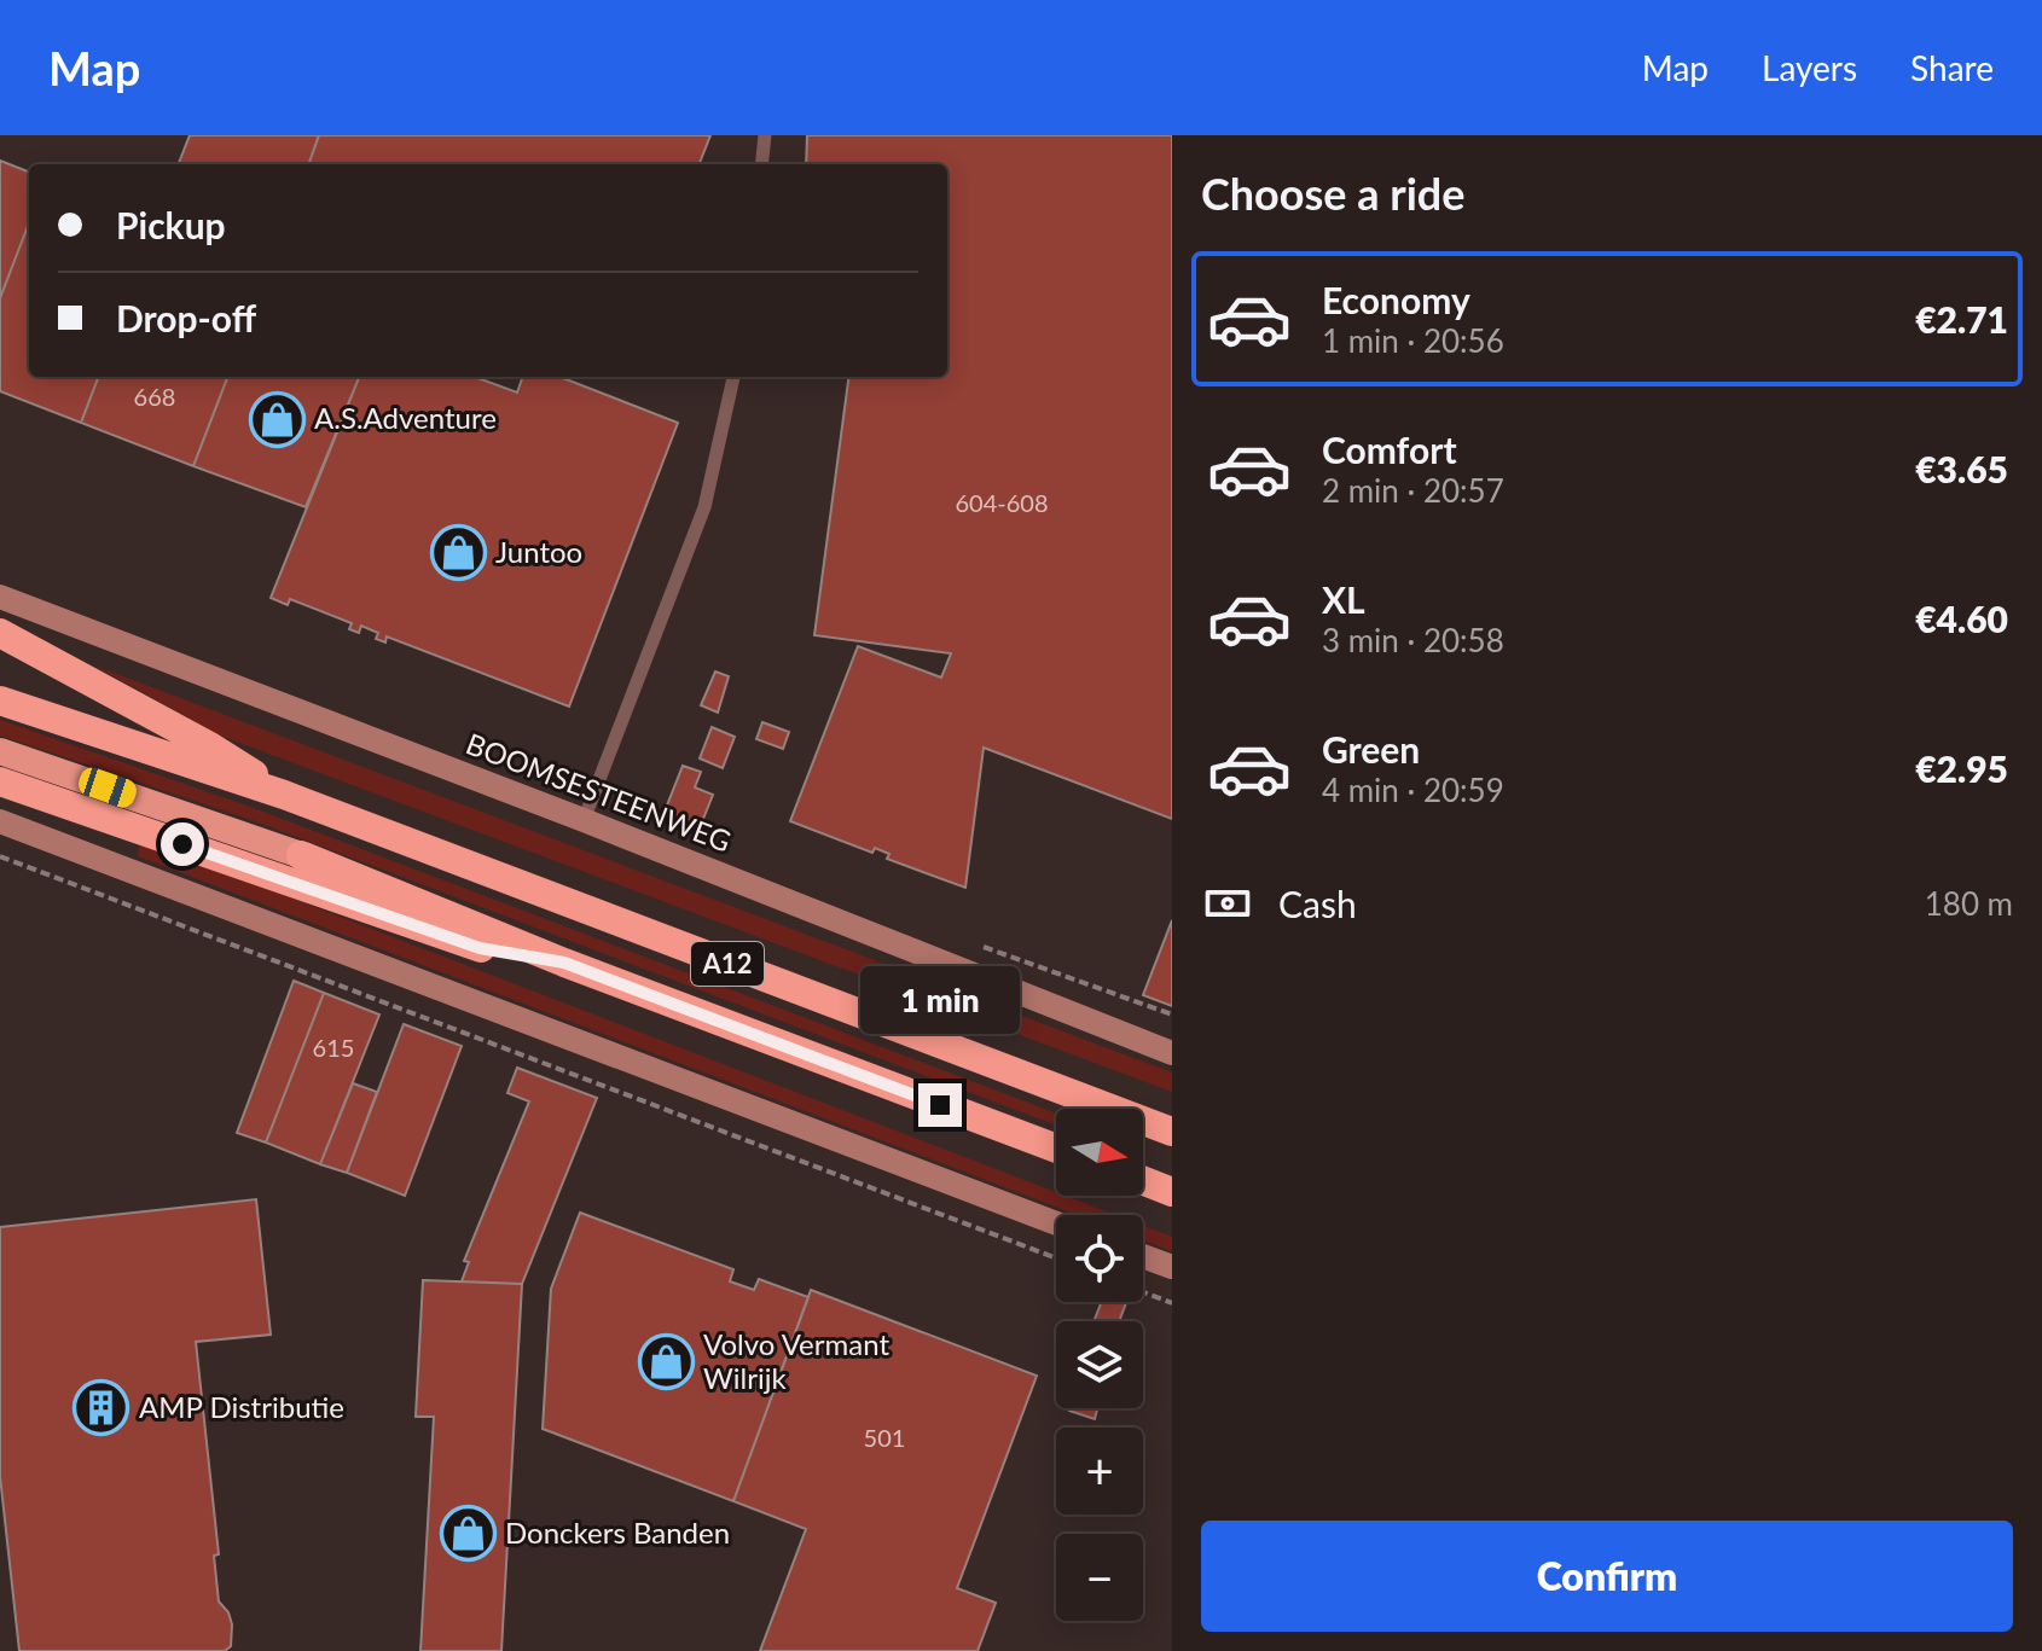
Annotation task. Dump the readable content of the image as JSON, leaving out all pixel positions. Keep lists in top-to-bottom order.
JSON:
{
  "streets": {
    "highway": ["A12"],
    "main road": ["BOOMSESTEENWEG"]
  },
  "places": {
    "shop": [
      "A.S.Adventure",
      "Juntoo",
      "Volvo Vermant Wilrijk",
      "Donckers Banden"
    ],
    "building": ["AMP Distributie"]
  },
  "house_numbers": [
    "668",
    "604-608",
    "615",
    "501"
  ],
  "north": "right",
  "page": {
    "header": "Map",
    "nav": ["Map", "Layers", "Share"],
    "heading": "Choose a ride",
    "banner": ["Pickup", "Drop-off"],
    "list": [
      {
        "name": "Economy",
        "note": "1 min · 20:56",
        "value": "€2.71"
      },
      {
        "name": "Comfort",
        "note": "2 min · 20:57",
        "value": "€3.65"
      },
      {
        "name": "XL",
        "note": "3 min · 20:58",
        "value": "€4.60"
      },
      {
        "name": "Green",
        "note": "4 min · 20:59",
        "value": "€2.95"
      }
    ],
    "pay": ["Cash", "180 m"],
    "bubble": "1 min",
    "map_buttons": ["+", "−"],
    "buttons": "Confirm"
  }
}
